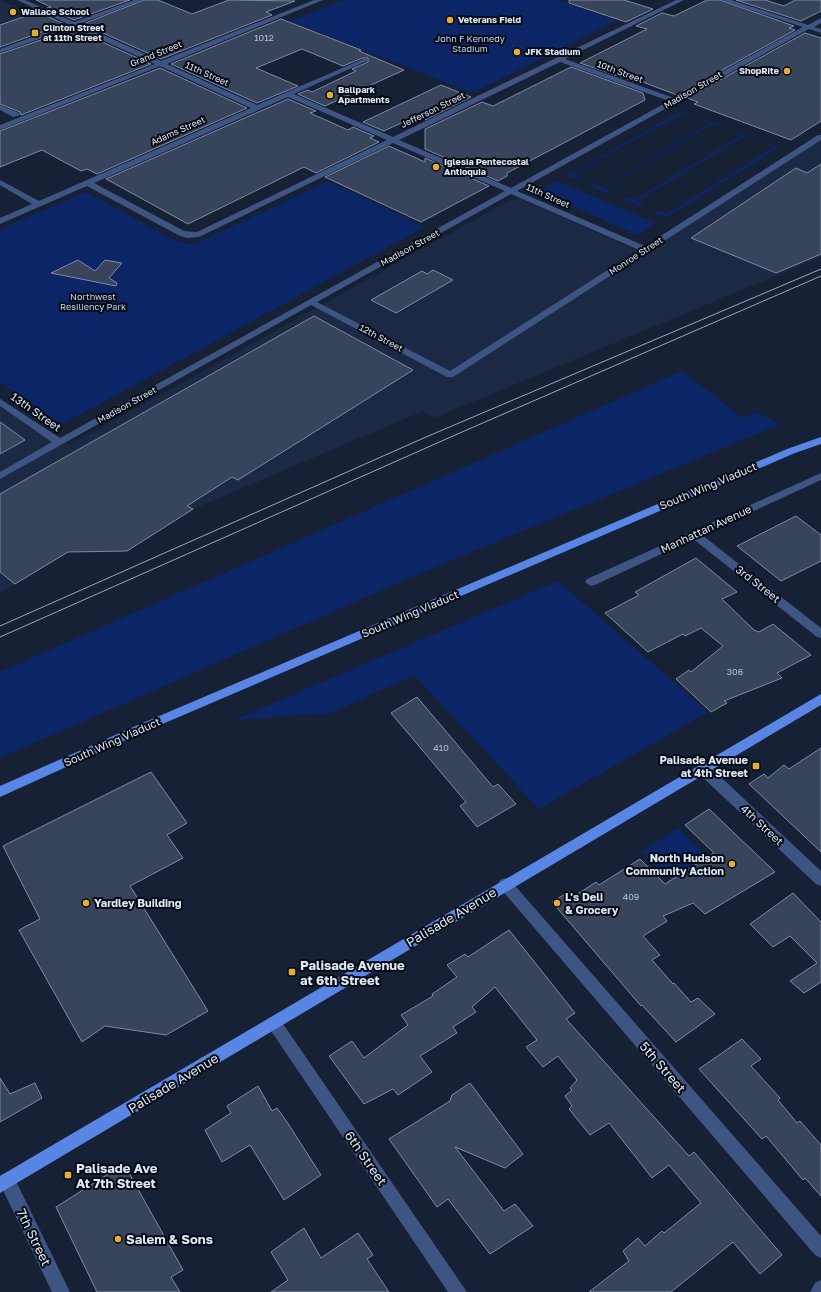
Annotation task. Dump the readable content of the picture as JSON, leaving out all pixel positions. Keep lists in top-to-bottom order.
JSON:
{
  "streets": {
    "main road": ["South Wing Viaduct", "Palisade Avenue"],
    "street": [
      "Grand Street",
      "10th Street",
      "11th Street",
      "Madison Street",
      "Jefferson Street",
      "Adams Street",
      "Monroe Street",
      "12th Street",
      "13th Street",
      "Manhattan Avenue",
      "3rd Street",
      "4th Street",
      "5th Street",
      "6th Street",
      "7th Street"
    ]
  },
  "crossings": [
    ["Grand Street", "11th Street"],
    ["10th Street", "Madison Street"],
    ["10th Street", "Jefferson Street"],
    ["11th Street", "Madison Street"],
    ["11th Street", "Jefferson Street"],
    ["11th Street", "Adams Street"],
    ["11th Street", "Monroe Street"],
    ["Madison Street", "12th Street"],
    ["Madison Street", "13th Street"],
    ["Jefferson Street", "Adams Street"],
    ["Monroe Street", "12th Street"],
    ["Manhattan Avenue", "3rd Street"],
    ["4th Street", "Palisade Avenue"],
    ["Palisade Avenue", "5th Street"],
    ["Palisade Avenue", "6th Street"],
    ["Palisade Avenue", "7th Street"]
  ],
  "parks": ["John F Kennedy Stadium", "Northwest Resiliency Park"],
  "places": {
    "other": [
      "Wallace School",
      "Veterans Field",
      "JFK Stadium",
      "ShopRite",
      "Ballpark Apartments",
      "Iglesia Pentecostal Antioquia",
      "North Hudson Community Action",
      "Yardley Building",
      "L's Deli & Grocery",
      "Salem & Sons"
    ],
    "transit": [
      "Clinton Street at 11th Street",
      "Palisade Avenue at 4th Street",
      "Palisade Avenue at 6th Street",
      "Palisade Ave At 7th Street"
    ]
  },
  "house_numbers": [
    "1012",
    "306",
    "410",
    "409"
  ]
}
